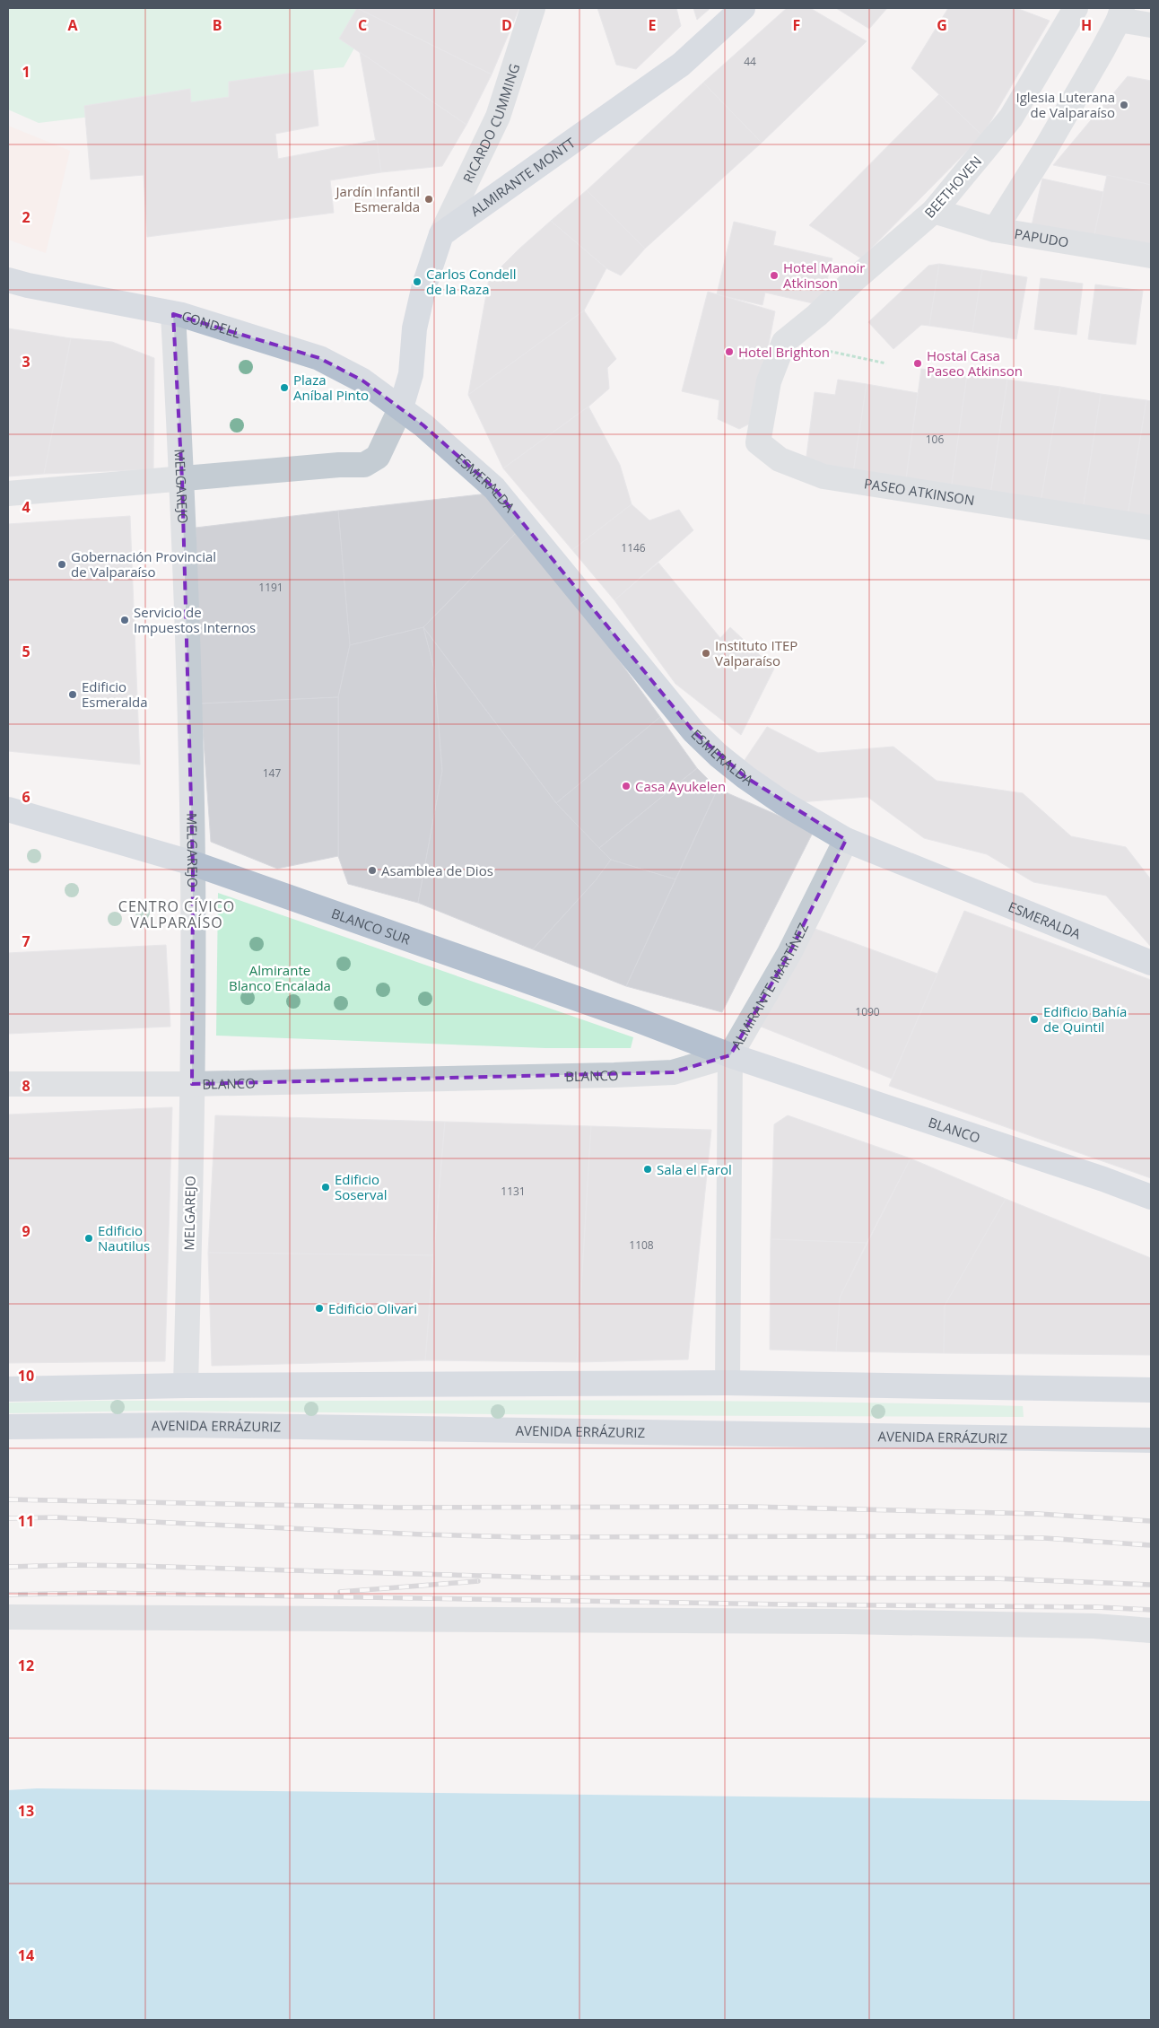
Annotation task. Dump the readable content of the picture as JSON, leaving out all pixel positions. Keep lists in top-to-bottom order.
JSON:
{
  "streets": {
    "main road": [
      "ALMIRANTE MONTT",
      "CONDELL",
      "ESMERALDA",
      "BLANCO SUR",
      "BLANCO",
      "AVENIDA ERRÁZURIZ"
    ],
    "street": [
      "RICARDO CUMMING",
      "BEETHOVEN",
      "PAPUDO",
      "MELGAREJO",
      "PASEO ATKINSON",
      "ALMIRANTE MARTÍNEZ"
    ]
  },
  "crossings": [
    ["RICARDO CUMMING", "ALMIRANTE MONTT"],
    ["BEETHOVEN", "PAPUDO"],
    ["BEETHOVEN", "PASEO ATKINSON"],
    ["CONDELL", "ESMERALDA"],
    ["CONDELL", "MELGAREJO"],
    ["ESMERALDA", "ALMIRANTE MARTÍNEZ"],
    ["MELGAREJO", "BLANCO SUR"],
    ["MELGAREJO", "BLANCO"],
    ["BLANCO SUR", "ALMIRANTE MARTÍNEZ"],
    ["BLANCO SUR", "BLANCO"],
    ["ALMIRANTE MARTÍNEZ", "BLANCO"]
  ],
  "districts": ["CENTRO CÍVICO VALPARAÍSO"],
  "parks": ["Almirante Blanco Encalada"],
  "places": [
    "Iglesia Luterana de Valparaíso",
    "Jardín Infantil Esmeralda",
    "Hotel Manoir Atkinson",
    "Carlos Condell de la Raza",
    "Hotel Brighton",
    "Hostal Casa Paseo Atkinson",
    "Plaza Aníbal Pinto",
    "Gobernación Provincial de Valparaíso",
    "Servicio de Impuestos Internos",
    "Instituto ITEP Valparaíso",
    "Edificio Esmeralda",
    "Casa Ayukelen",
    "Asamblea de Dios",
    "Edificio Bahía de Quintil",
    "Sala el Farol",
    "Edificio Soserval",
    "Edificio Nautilus",
    "Edificio Olivari"
  ],
  "house_numbers": [
    "44",
    "106",
    "1146",
    "1191",
    "147",
    "1090",
    "1131",
    "1108"
  ],
  "grid": {
    "columns": [
      "A",
      "B",
      "C",
      "D",
      "E",
      "F",
      "G",
      "H"
    ],
    "rows": [
      "1",
      "2",
      "3",
      "4",
      "5",
      "6",
      "7",
      "8",
      "9",
      "10",
      "11",
      "12",
      "13",
      "14"
    ]
  }
}
